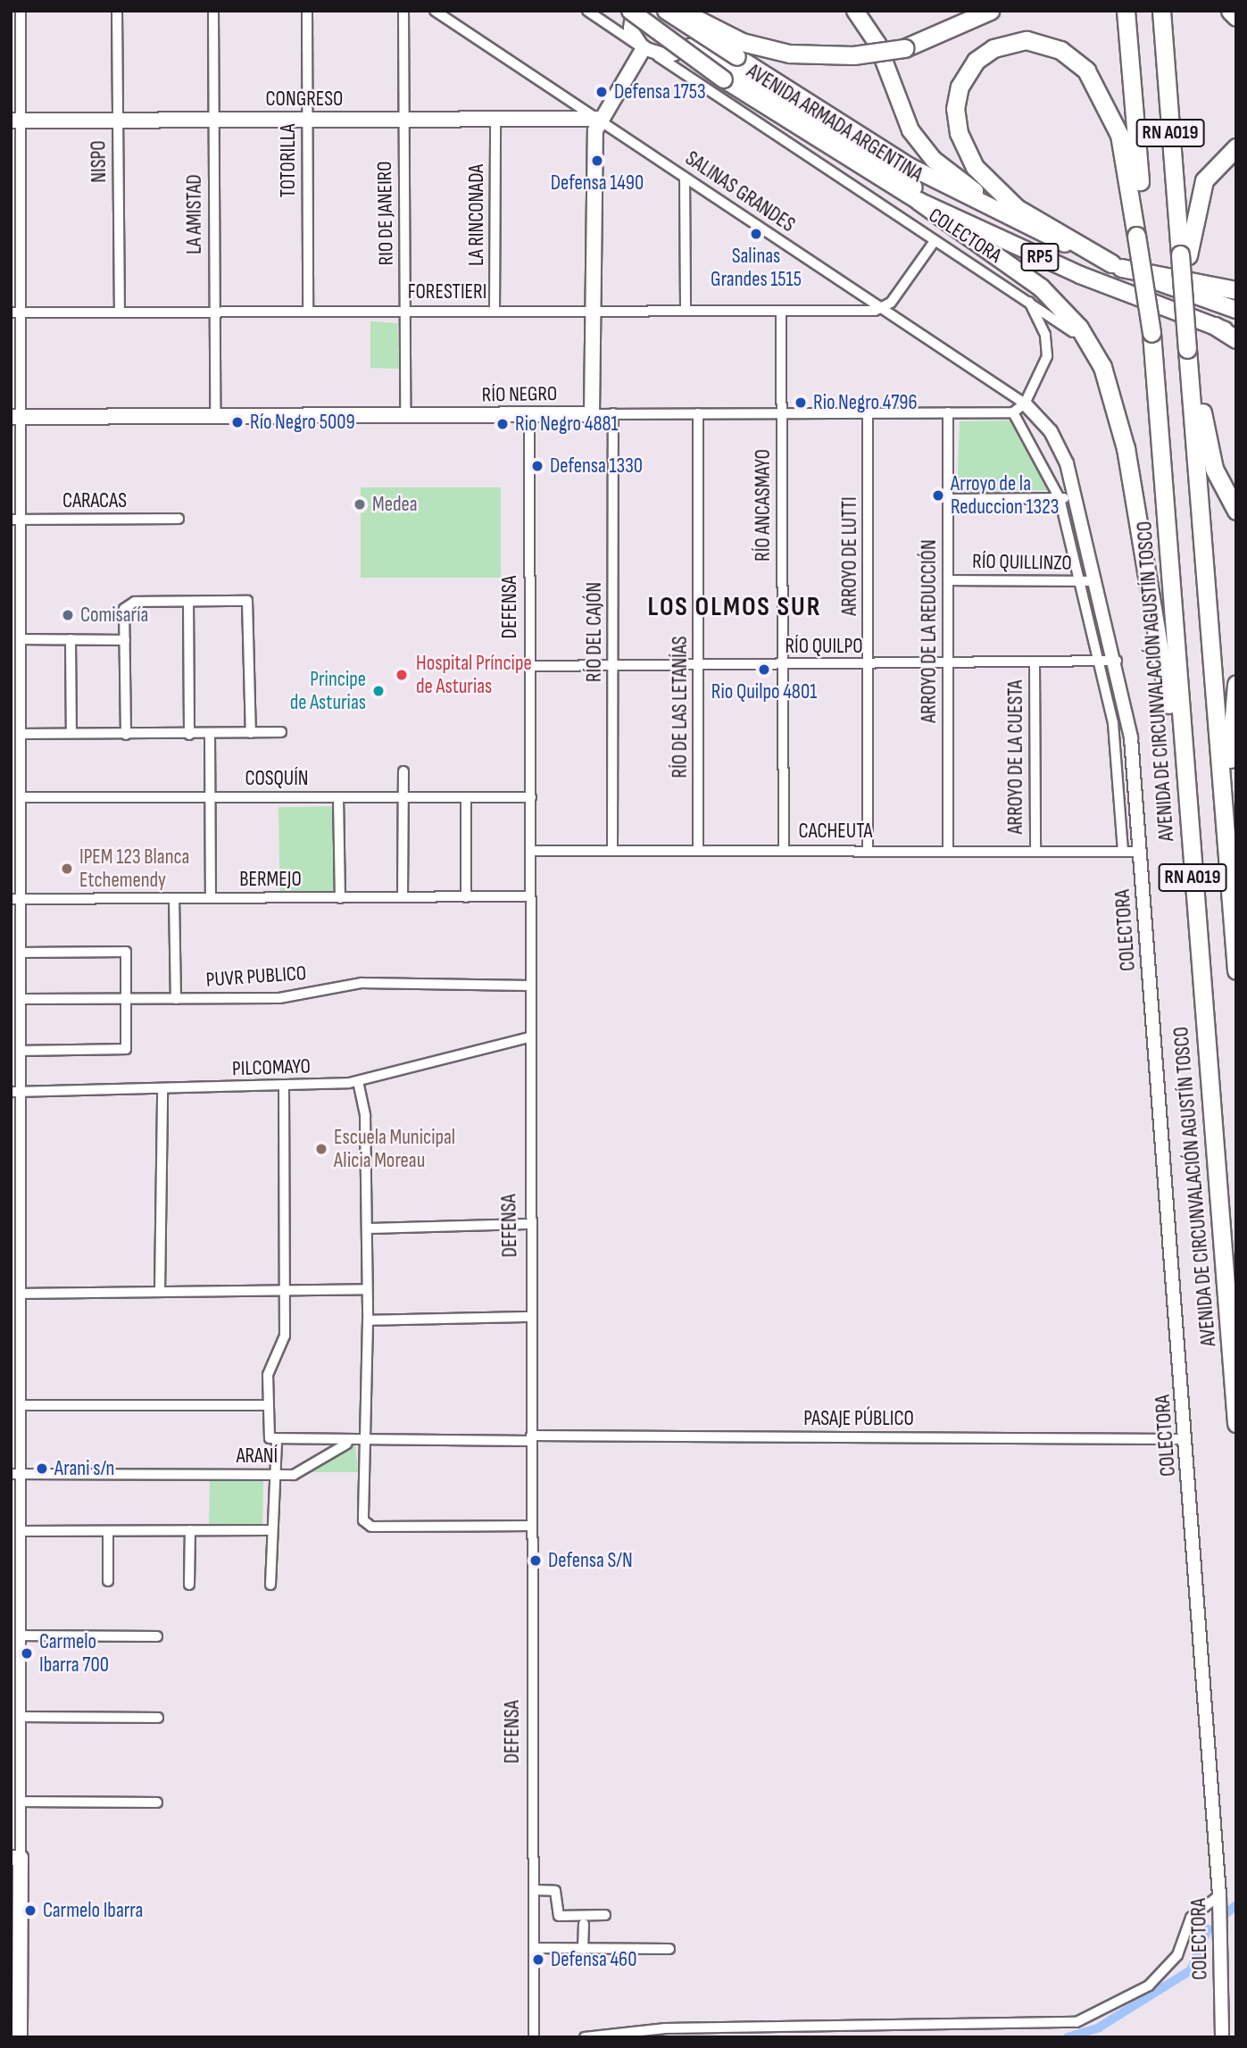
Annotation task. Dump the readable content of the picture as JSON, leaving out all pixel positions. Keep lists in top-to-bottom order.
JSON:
{
  "streets": {
    "highway": ["RN A019", "AVENIDA DE CIRCUNVALACIÓN AGUSTÍN TOSCO"],
    "main road": [
      "CONGRESO",
      "AVENIDA ARMADA ARGENTINA",
      "RP5",
      "RÍO NEGRO"
    ],
    "street": [
      "TOTORILLA",
      "NISPO",
      "SALINAS GRANDES",
      "RIO DE JANEIRO",
      "LA AMISTAD",
      "LA RINCONADA",
      "COLECTORA",
      "FORESTIERI",
      "CARACAS",
      "RÍO ANCASMAYO",
      "ARROYO DE LUTTI",
      "RÍO QUILLINZO",
      "DEFENSA",
      "ARROYO DE LA REDUCCIÓN",
      "RÍO DEL CAJÓN",
      "RÍO QUILPO",
      "RÍO DE LAS LETANÍAS",
      "ARROYO DE LA CUESTA",
      "COSQUÍN",
      "CACHEUTA",
      "BERMEJO",
      "PUVR PUBLICO",
      "PILCOMAYO",
      "PASAJE PÚBLICO",
      "ARANÍ"
    ]
  },
  "crossings": [
    ["CONGRESO", "TOTORILLA"],
    ["CONGRESO", "NISPO"],
    ["CONGRESO", "SALINAS GRANDES"],
    ["CONGRESO", "RIO DE JANEIRO"],
    ["CONGRESO", "LA AMISTAD"],
    ["CONGRESO", "LA RINCONADA"],
    ["TOTORILLA", "FORESTIERI"],
    ["NISPO", "FORESTIERI"],
    ["SALINAS GRANDES", "COLECTORA"],
    ["SALINAS GRANDES", "FORESTIERI"],
    ["RIO DE JANEIRO", "FORESTIERI"],
    ["RIO DE JANEIRO", "RÍO NEGRO"],
    ["LA AMISTAD", "FORESTIERI"],
    ["LA AMISTAD", "RÍO NEGRO"],
    ["LA RINCONADA", "FORESTIERI"],
    ["COLECTORA", "RÍO QUILLINZO"],
    ["COLECTORA", "RÍO QUILPO"],
    ["COLECTORA", "CACHEUTA"],
    ["COLECTORA", "PASAJE PÚBLICO"],
    ["FORESTIERI", "RÍO ANCASMAYO"],
    ["RÍO NEGRO", "RÍO ANCASMAYO"],
    ["RÍO NEGRO", "ARROYO DE LUTTI"],
    ["RÍO NEGRO", "DEFENSA"],
    ["RÍO NEGRO", "ARROYO DE LA REDUCCIÓN"],
    ["RÍO NEGRO", "RÍO DEL CAJÓN"],
    ["RÍO NEGRO", "RÍO DE LAS LETANÍAS"],
    ["RÍO ANCASMAYO", "RÍO QUILPO"],
    ["RÍO ANCASMAYO", "CACHEUTA"],
    ["ARROYO DE LUTTI", "RÍO QUILPO"],
    ["ARROYO DE LUTTI", "CACHEUTA"],
    ["RÍO QUILLINZO", "ARROYO DE LA REDUCCIÓN"],
    ["DEFENSA", "RÍO QUILPO"],
    ["DEFENSA", "COSQUÍN"],
    ["DEFENSA", "CACHEUTA"],
    ["DEFENSA", "BERMEJO"],
    ["DEFENSA", "PUVR PUBLICO"],
    ["DEFENSA", "PILCOMAYO"],
    ["DEFENSA", "PASAJE PÚBLICO"],
    ["ARROYO DE LA REDUCCIÓN", "RÍO QUILPO"],
    ["ARROYO DE LA REDUCCIÓN", "CACHEUTA"],
    ["RÍO DEL CAJÓN", "RÍO QUILPO"],
    ["RÍO DEL CAJÓN", "CACHEUTA"],
    ["RÍO QUILPO", "RÍO DE LAS LETANÍAS"],
    ["RÍO QUILPO", "ARROYO DE LA CUESTA"],
    ["RÍO DE LAS LETANÍAS", "CACHEUTA"],
    ["ARROYO DE LA CUESTA", "CACHEUTA"]
  ],
  "districts": ["LOS OLMOS SUR"],
  "places": [
    "Defensa 1753",
    "Defensa 1490",
    "Salinas Grandes 1515",
    "Rio Negro 4796",
    "Río Negro 5009",
    "Rio Negro 4881",
    "Defensa 1330",
    "Arroyo de la Reduccion 1323",
    "Medea",
    "Comisaría",
    "Rio Quilpo 4801",
    "Hospital Príncipe de Asturias",
    "Principe de Asturias",
    "IPEM 123 Blanca Etchemendy",
    "Escuela Municipal Alicia Moreau",
    "Arani s/n",
    "Defensa S/N",
    "Carmelo Ibarra 700",
    "Carmelo Ibarra",
    "Defensa 460"
  ]
}
